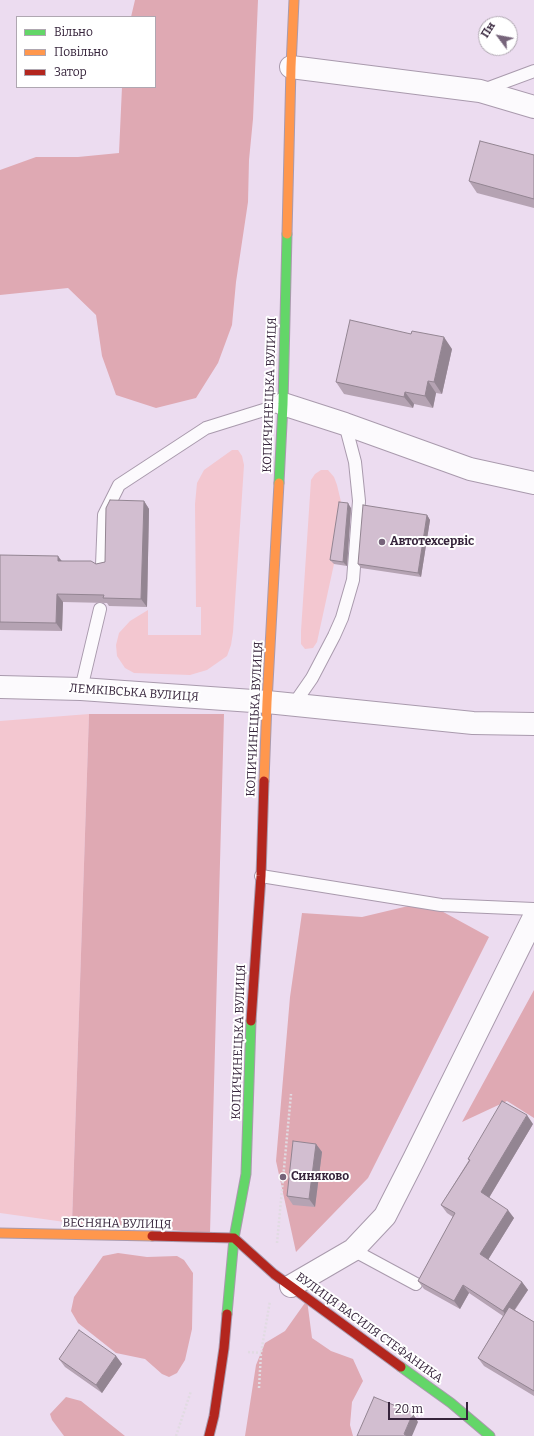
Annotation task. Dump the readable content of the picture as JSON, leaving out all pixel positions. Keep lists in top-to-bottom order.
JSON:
{
  "streets": {
    "main road": ["КОПИЧИНЕЦЬКА ВУЛИЦЯ", "ВЕСНЯНА ВУЛИЦЯ", "ВУЛИЦЯ ВАСИЛЯ СТЕФАНИКА"],
    "street": ["ЛЕМКІВСЬКА ВУЛИЦЯ"]
  },
  "crossings": [
    ["КОПИЧИНЕЦЬКА ВУЛИЦЯ", "ЛЕМКІВСЬКА ВУЛИЦЯ"],
    ["КОПИЧИНЕЦЬКА ВУЛИЦЯ", "ВЕСНЯНА ВУЛИЦЯ"],
    ["КОПИЧИНЕЦЬКА ВУЛИЦЯ", "ВУЛИЦЯ ВАСИЛЯ СТЕФАНИКА"],
    ["ВЕСНЯНА ВУЛИЦЯ", "ВУЛИЦЯ ВАСИЛЯ СТЕФАНИКА"]
  ],
  "places": ["Автотехсервіс", "Синяково"],
  "legend": ["Вільно", "Повільно", "Затор"],
  "scale_bar": "20 m",
  "north": "top left"
}
